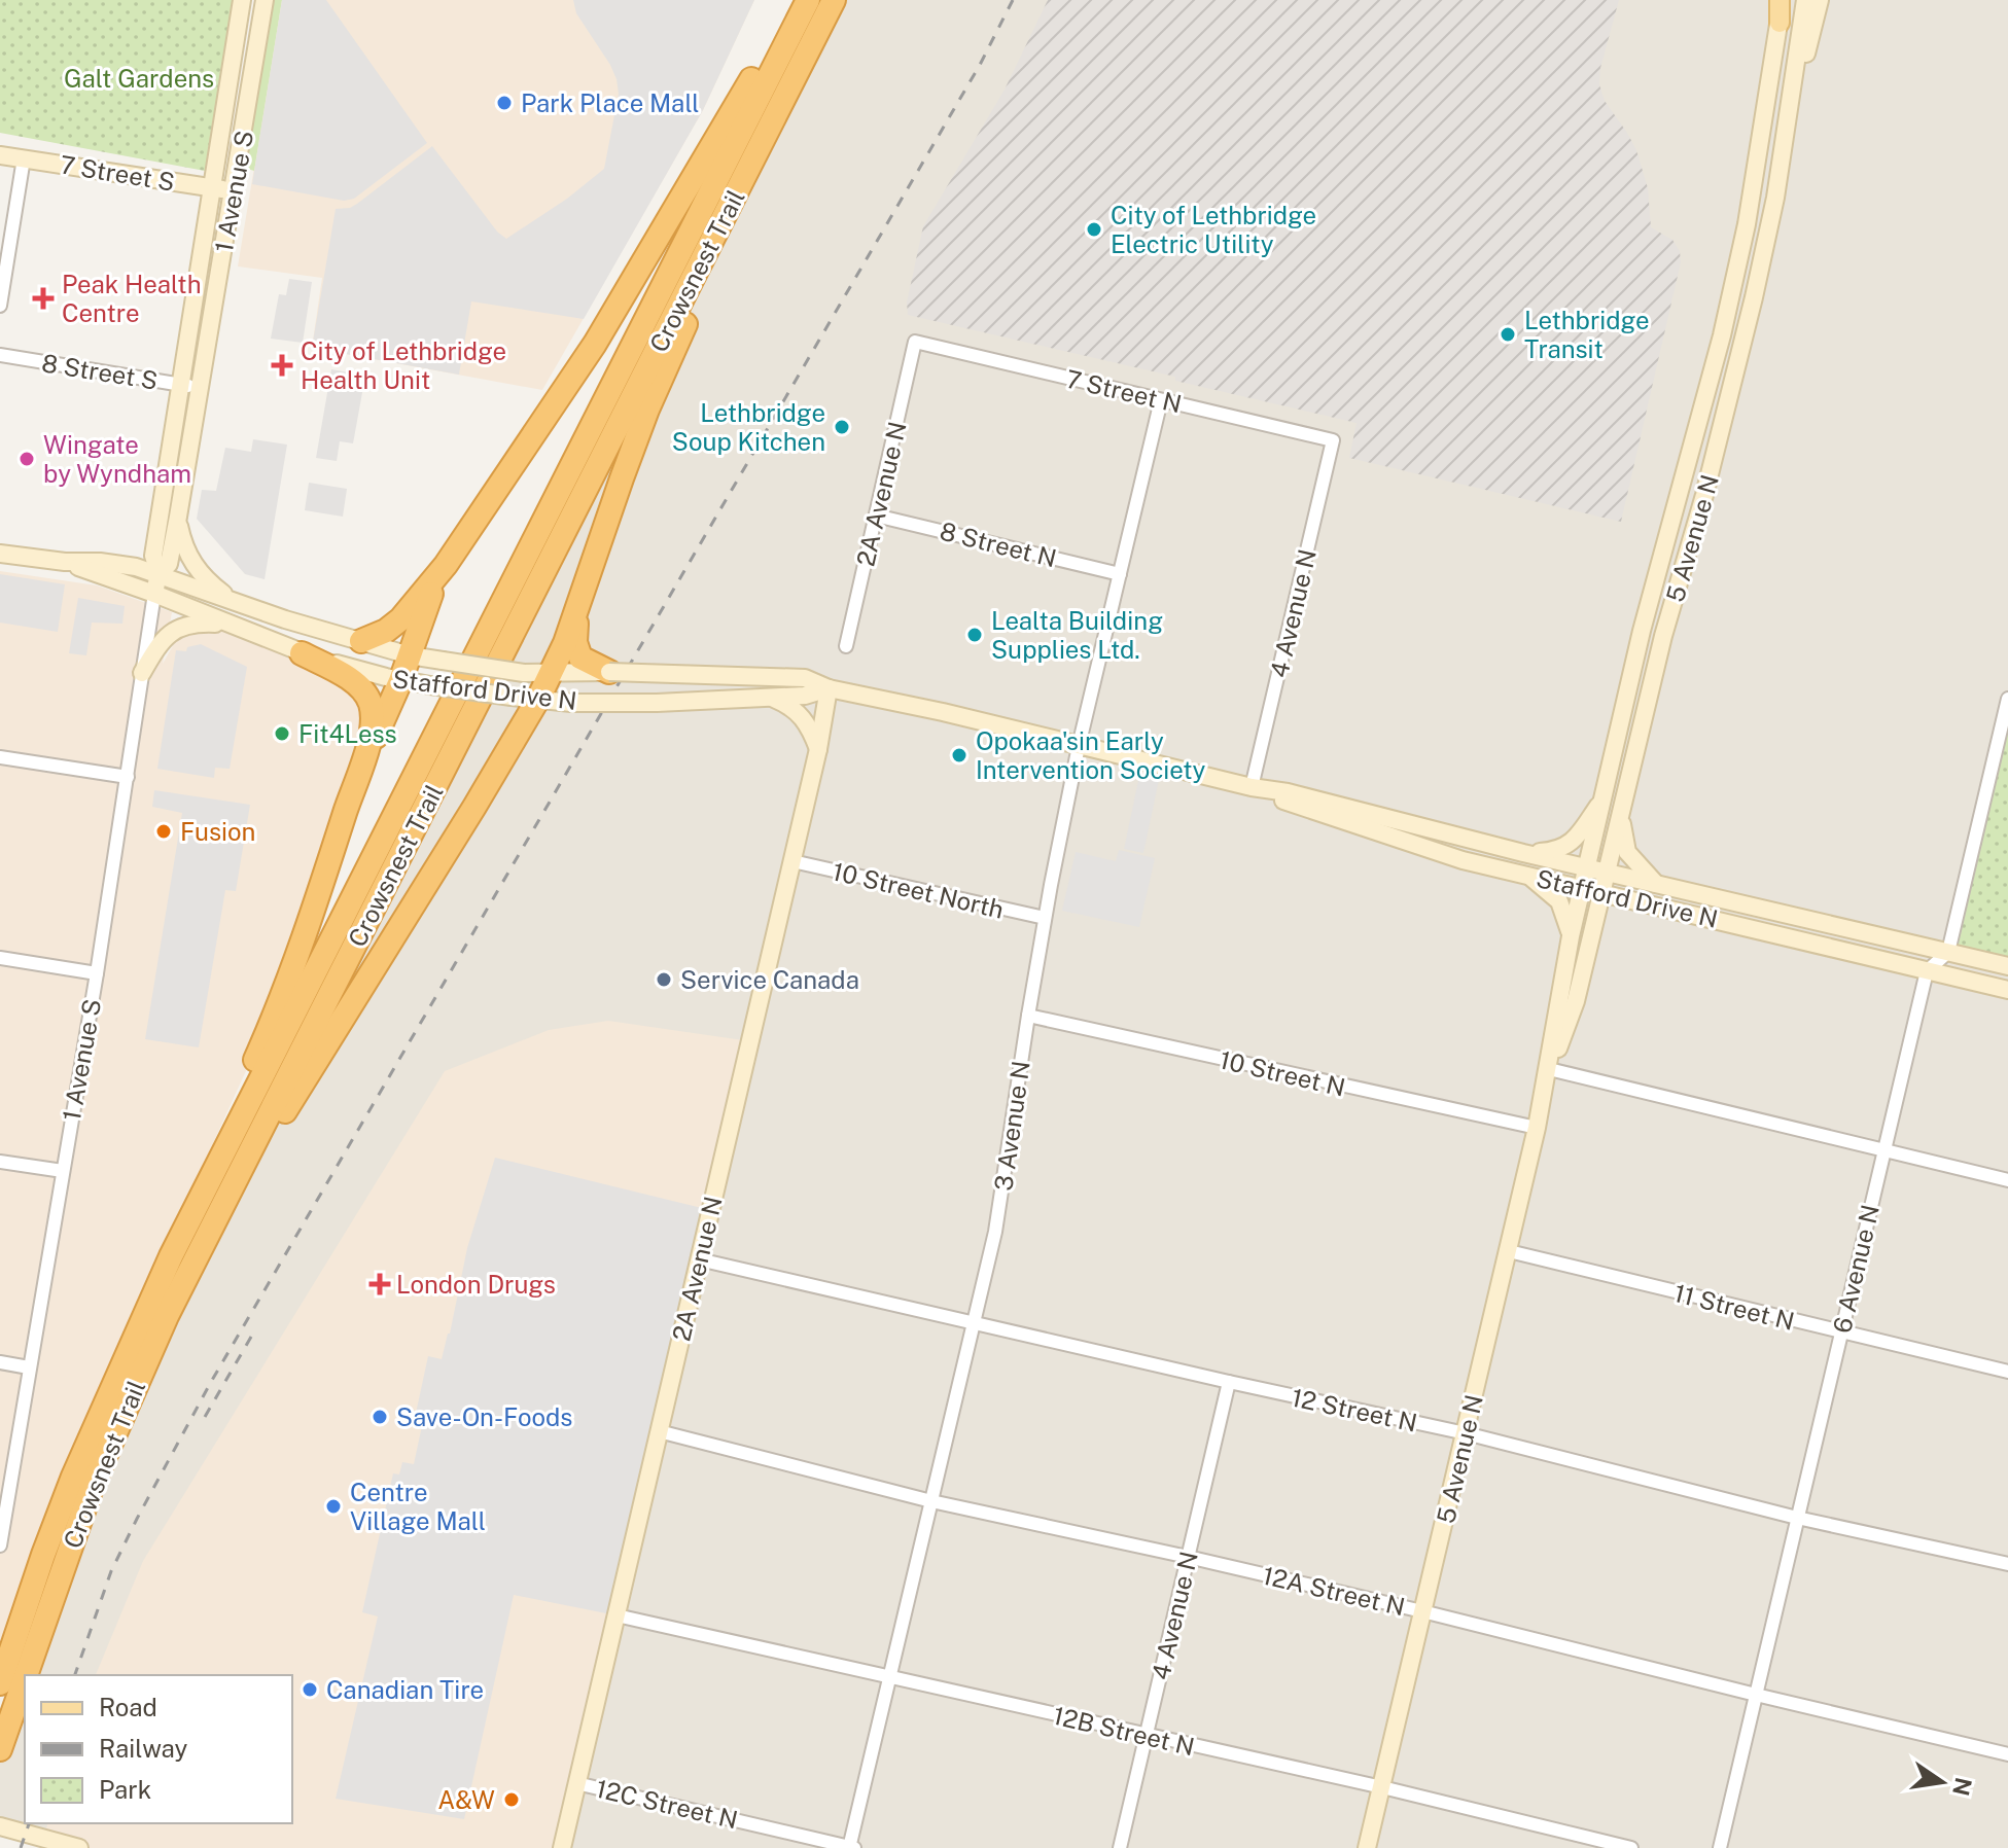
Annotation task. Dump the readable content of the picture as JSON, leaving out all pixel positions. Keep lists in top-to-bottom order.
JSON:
{
  "streets": {
    "highway": ["Crowsnest Trail"],
    "main road": [
      "7 Street S",
      "1 Avenue S",
      "2A Avenue N",
      "5 Avenue N",
      "Stafford Drive N"
    ],
    "street": [
      "8 Street S",
      "7 Street N",
      "8 Street N",
      "4 Avenue N",
      "10 Street North",
      "10 Street N",
      "3 Avenue N",
      "6 Avenue N",
      "11 Street N",
      "12 Street N",
      "12A Street N",
      "12B Street N",
      "12C Street N"
    ]
  },
  "crossings": [
    ["7 Street S", "1 Avenue S"],
    ["1 Avenue S", "8 Street S"],
    ["1 Avenue S", "Stafford Drive N"],
    ["7 Street N", "2A Avenue N"],
    ["7 Street N", "4 Avenue N"],
    ["7 Street N", "3 Avenue N"],
    ["2A Avenue N", "8 Street N"],
    ["2A Avenue N", "Stafford Drive N"],
    ["2A Avenue N", "10 Street North"],
    ["2A Avenue N", "12 Street N"],
    ["2A Avenue N", "12A Street N"],
    ["2A Avenue N", "12B Street N"],
    ["2A Avenue N", "12C Street N"],
    ["5 Avenue N", "Stafford Drive N"],
    ["5 Avenue N", "10 Street N"],
    ["5 Avenue N", "11 Street N"],
    ["5 Avenue N", "12 Street N"],
    ["5 Avenue N", "12A Street N"],
    ["5 Avenue N", "12B Street N"],
    ["8 Street N", "3 Avenue N"],
    ["4 Avenue N", "Stafford Drive N"],
    ["4 Avenue N", "12 Street N"],
    ["4 Avenue N", "12A Street N"],
    ["4 Avenue N", "12B Street N"],
    ["Stafford Drive N", "3 Avenue N"],
    ["Stafford Drive N", "6 Avenue N"],
    ["10 Street North", "3 Avenue N"],
    ["10 Street N", "3 Avenue N"],
    ["3 Avenue N", "12 Street N"],
    ["3 Avenue N", "12A Street N"],
    ["3 Avenue N", "12B Street N"],
    ["3 Avenue N", "12C Street N"],
    ["6 Avenue N", "11 Street N"],
    ["6 Avenue N", "12 Street N"],
    ["6 Avenue N", "12A Street N"]
  ],
  "parks": ["Galt Gardens"],
  "places": {
    "other": [
      "Park Place Mall",
      "City of Lethbridge Electric Utility",
      "Lethbridge Transit",
      "Lethbridge Soup Kitchen",
      "Wingate by Wyndham",
      "Lealta Building Supplies Ltd.",
      "Fit4Less",
      "Opokaa'sin Early Intervention Society",
      "Fusion",
      "Service Canada",
      "Save-On-Foods",
      "Centre Village Mall",
      "Canadian Tire",
      "A&W"
    ],
    "health": ["Peak Health Centre", "City of Lethbridge Health Unit", "London Drugs"]
  },
  "legend": ["Road", "Railway", "Park"],
  "north": "right"
}
